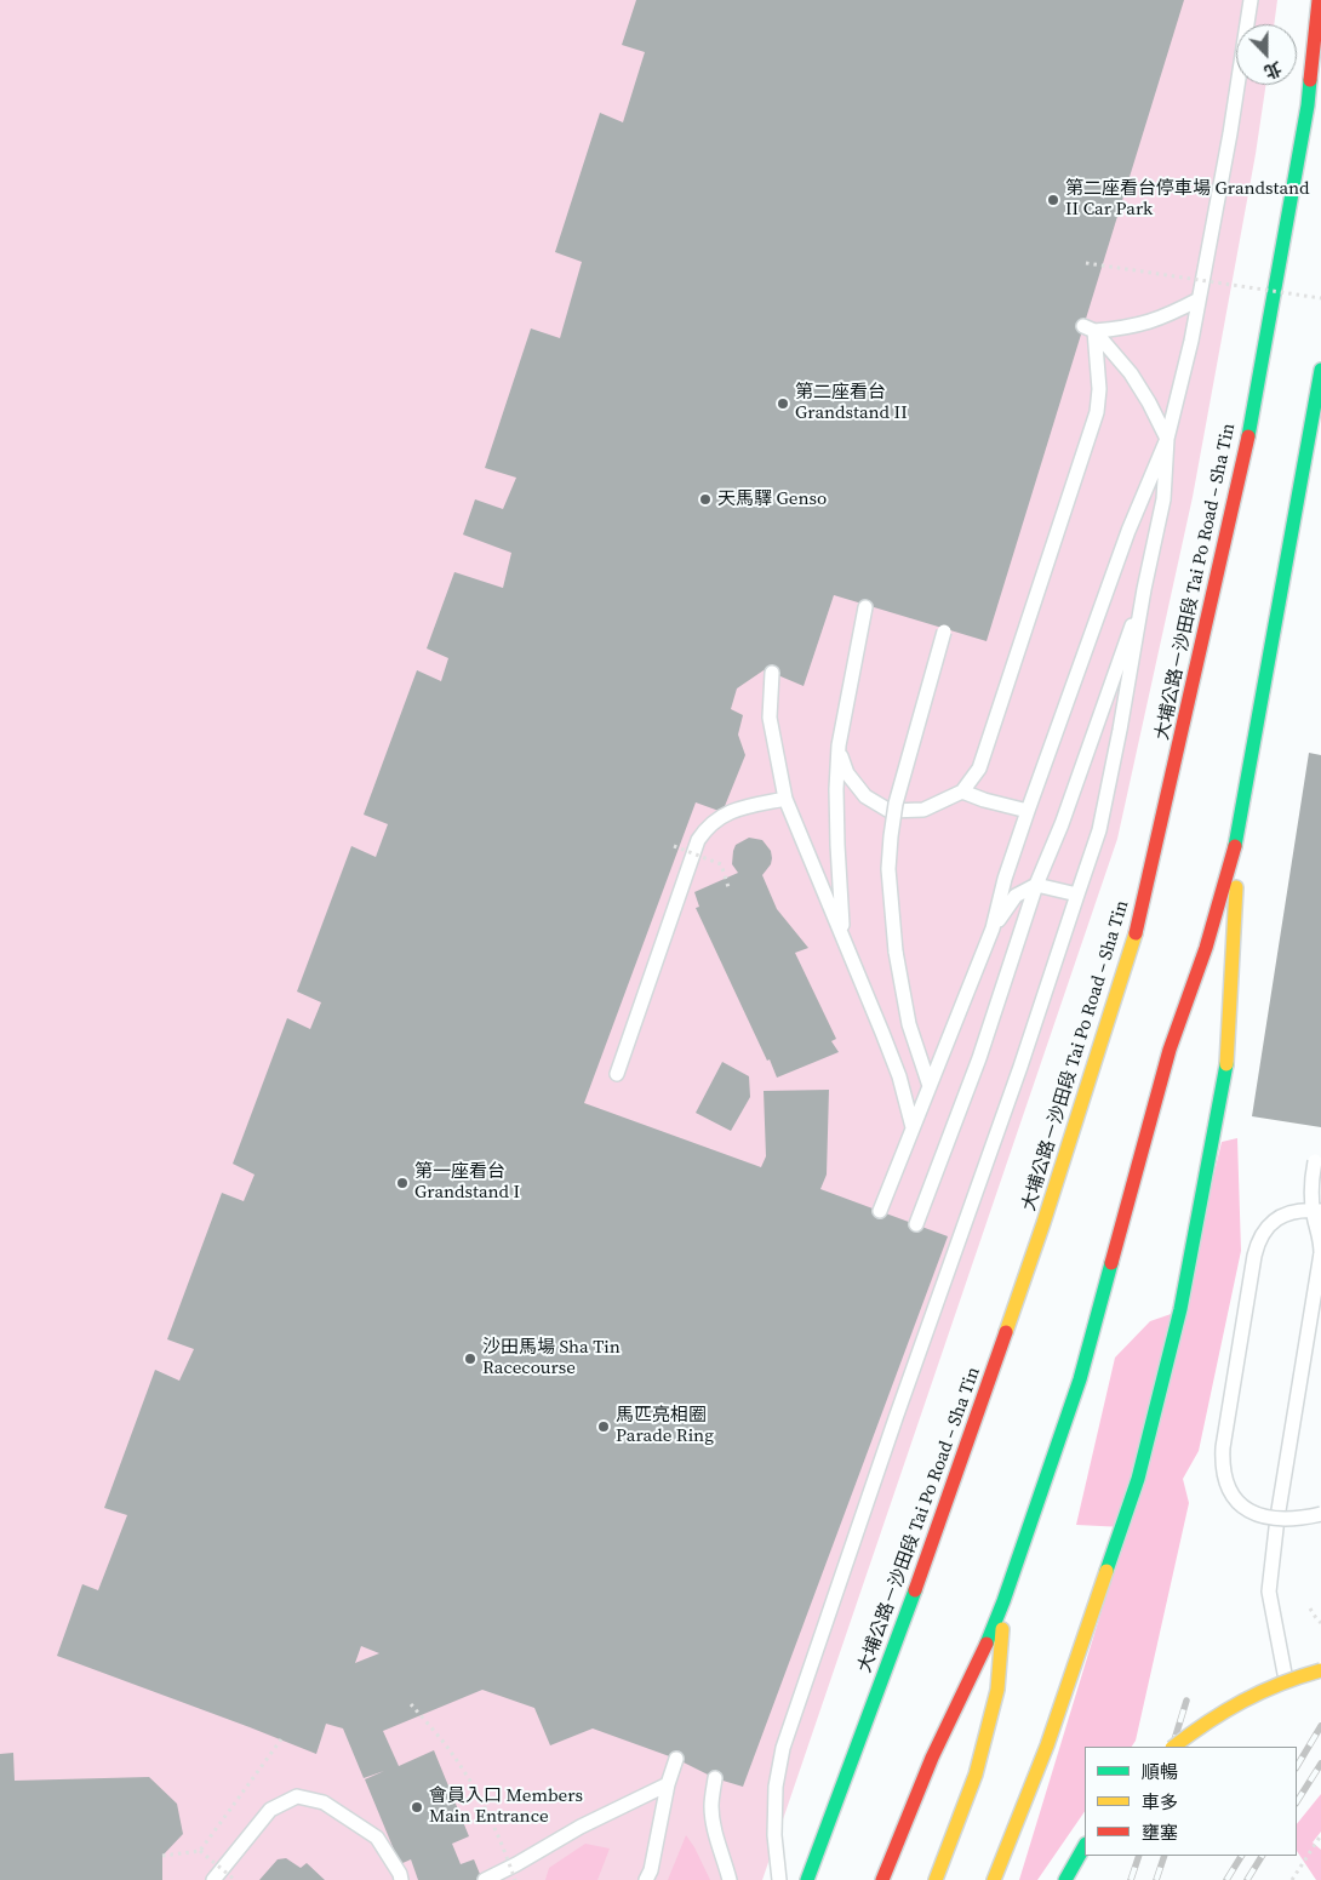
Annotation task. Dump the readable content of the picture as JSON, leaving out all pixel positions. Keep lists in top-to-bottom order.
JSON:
{
  "streets": {
    "main road": ["大埔公路－沙田段 Tai Po Road – Sha Tin"]
  },
  "places": [
    "第二座看台停車場 Grandstand II Car Park",
    "第二座看台 Grandstand II",
    "天馬驛 Genso",
    "第一座看台 Grandstand I",
    "沙田馬場 Sha Tin Racecourse",
    "馬匹亮相圈 Parade Ring",
    "會員入口 Members Main Entrance"
  ],
  "legend": ["順暢", "車多", "壅塞"],
  "north": "bottom"
}
